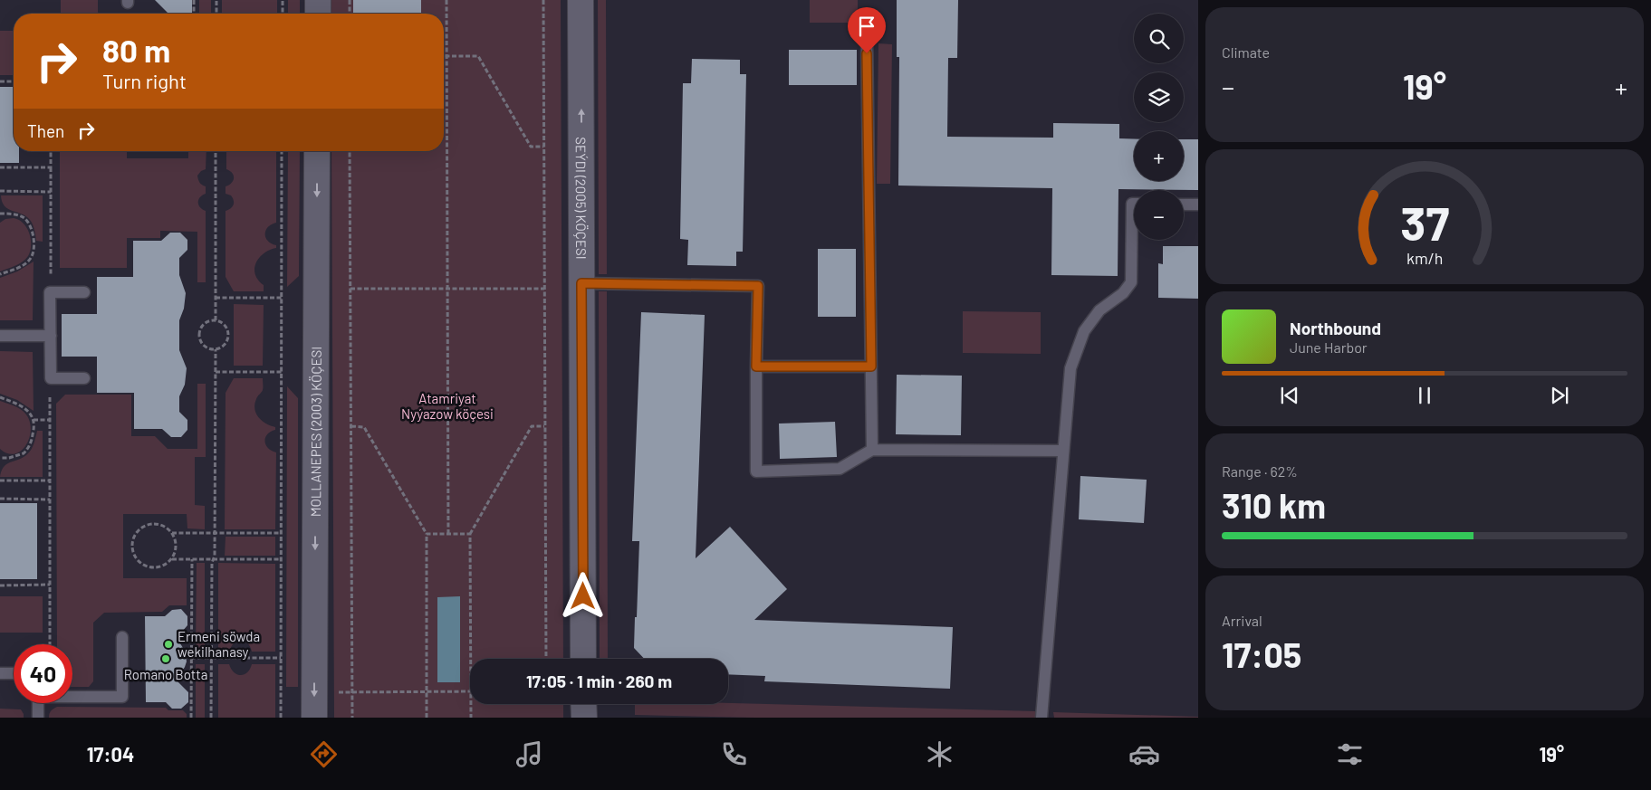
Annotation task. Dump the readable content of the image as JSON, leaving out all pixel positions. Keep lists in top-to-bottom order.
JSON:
{
  "streets": {
    "street": ["SEÝDI (2005) KÖÇESI", "MOLLANEPES (2003) KÖÇESI"]
  },
  "one_way": ["SEÝDI (2005) KÖÇESI", "MOLLANEPES (2003) KÖÇESI"],
  "parks": ["Atamriyat Nyýazow köçesi"],
  "places": ["Ermeni söwda wekilhanasy", "Romano Botta"],
  "page": {
    "tile": [
      "Climate",
      ["Range · 62%", "310 km"],
      ["Arrival", "17:05"]
    ],
    "map_buttons": ["+", "−"],
    "turn": ["80 m", "Turn right"],
    "heat": ["−", "19°", "+"],
    "then": "Then",
    "song": ["Northbound", "June Harbor"],
    "limit": "40",
    "trip": "17:05 · 1 min · 260 m",
    "tabs": ["17:04", "19°"],
    "gauge": ["37", "km/h"]
  }
}
